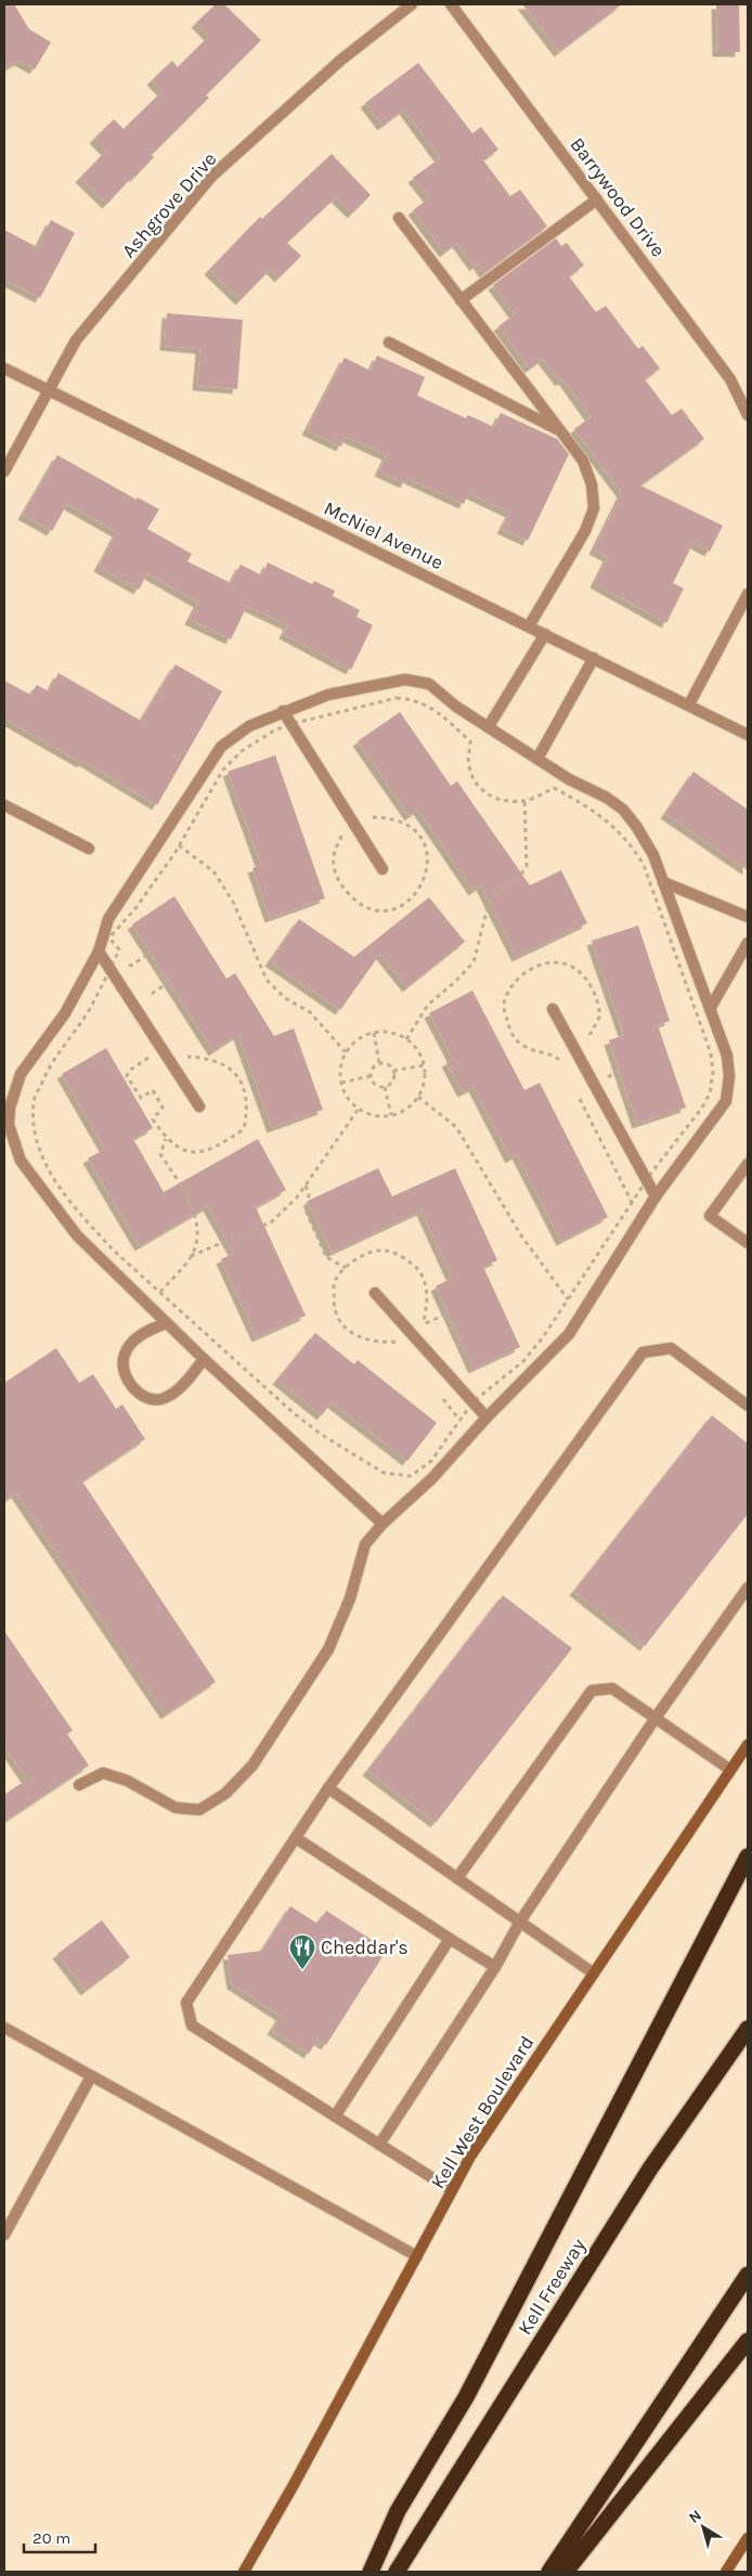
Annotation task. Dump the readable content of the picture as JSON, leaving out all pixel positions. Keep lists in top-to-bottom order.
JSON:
{
  "streets": {
    "highway": ["Kell Freeway"],
    "main road": ["Kell West Boulevard"],
    "street": ["Barrywood Drive", "Ashgrove Drive", "McNiel Avenue"]
  },
  "crossings": [
    ["Ashgrove Drive", "McNiel Avenue"]
  ],
  "places": {
    "restaurant": ["Cheddar's"]
  },
  "scale_bar": "20 m",
  "north": "top left"
}
